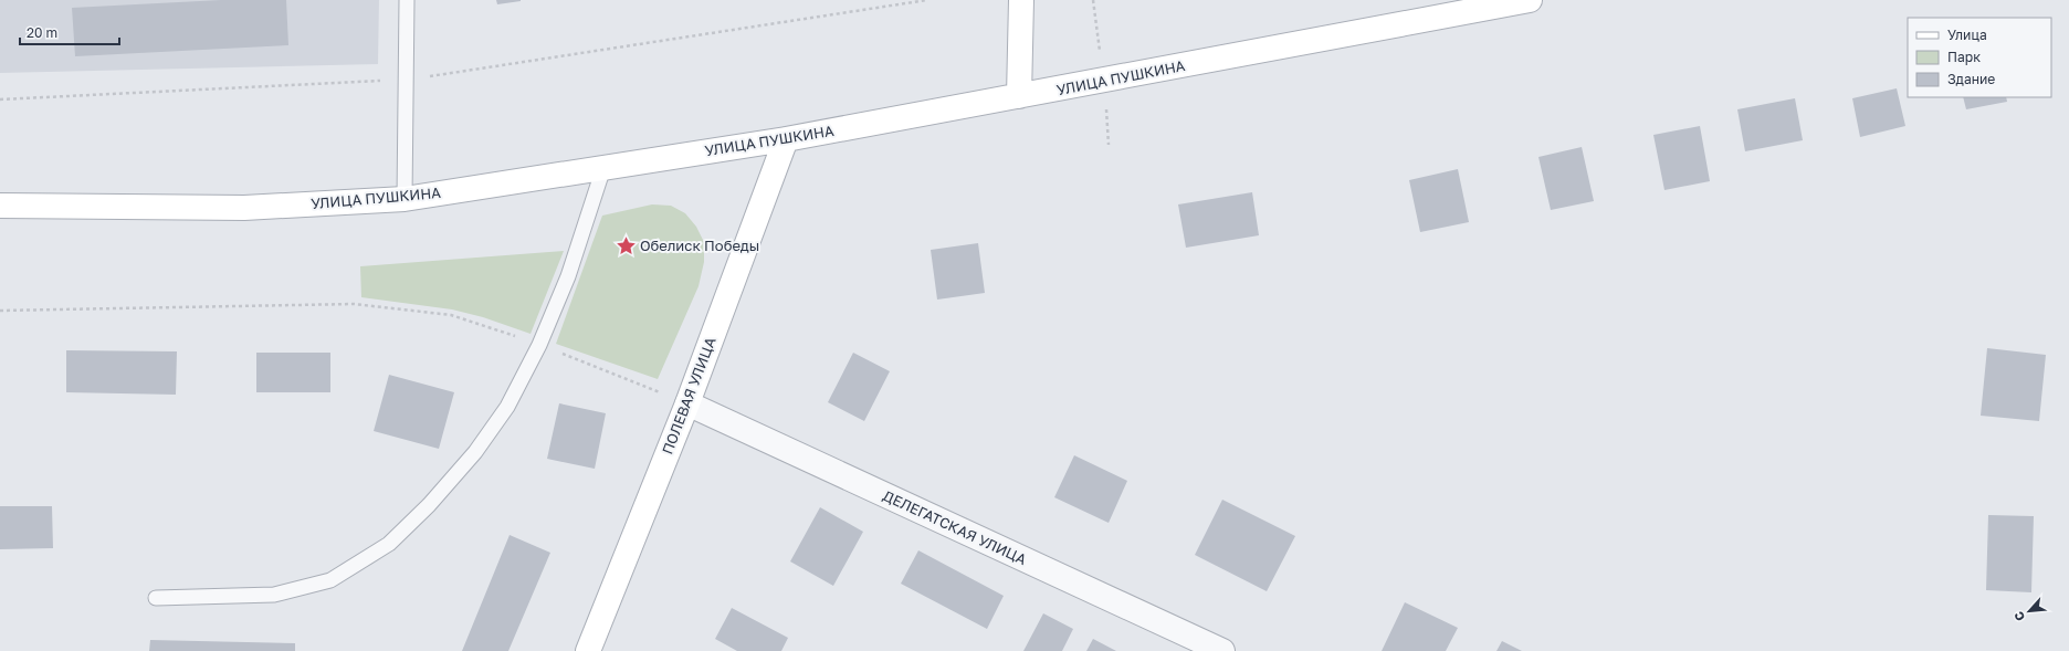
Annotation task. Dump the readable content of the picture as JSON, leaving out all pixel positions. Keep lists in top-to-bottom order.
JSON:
{
  "streets": {
    "main road": ["УЛИЦА ПУШКИНА", "ПОЛЕВАЯ УЛИЦА"],
    "street": ["ДЕЛЕГАТСКАЯ УЛИЦА"]
  },
  "crossings": [
    ["УЛИЦА ПУШКИНА", "ПОЛЕВАЯ УЛИЦА"],
    ["ПОЛЕВАЯ УЛИЦА", "ДЕЛЕГАТСКАЯ УЛИЦА"]
  ],
  "places": {
    "place": ["Обелиск Победы"]
  },
  "legend": ["Улица", "Парк", "Здание"],
  "scale_bar": "20 m",
  "north": "bottom left"
}
